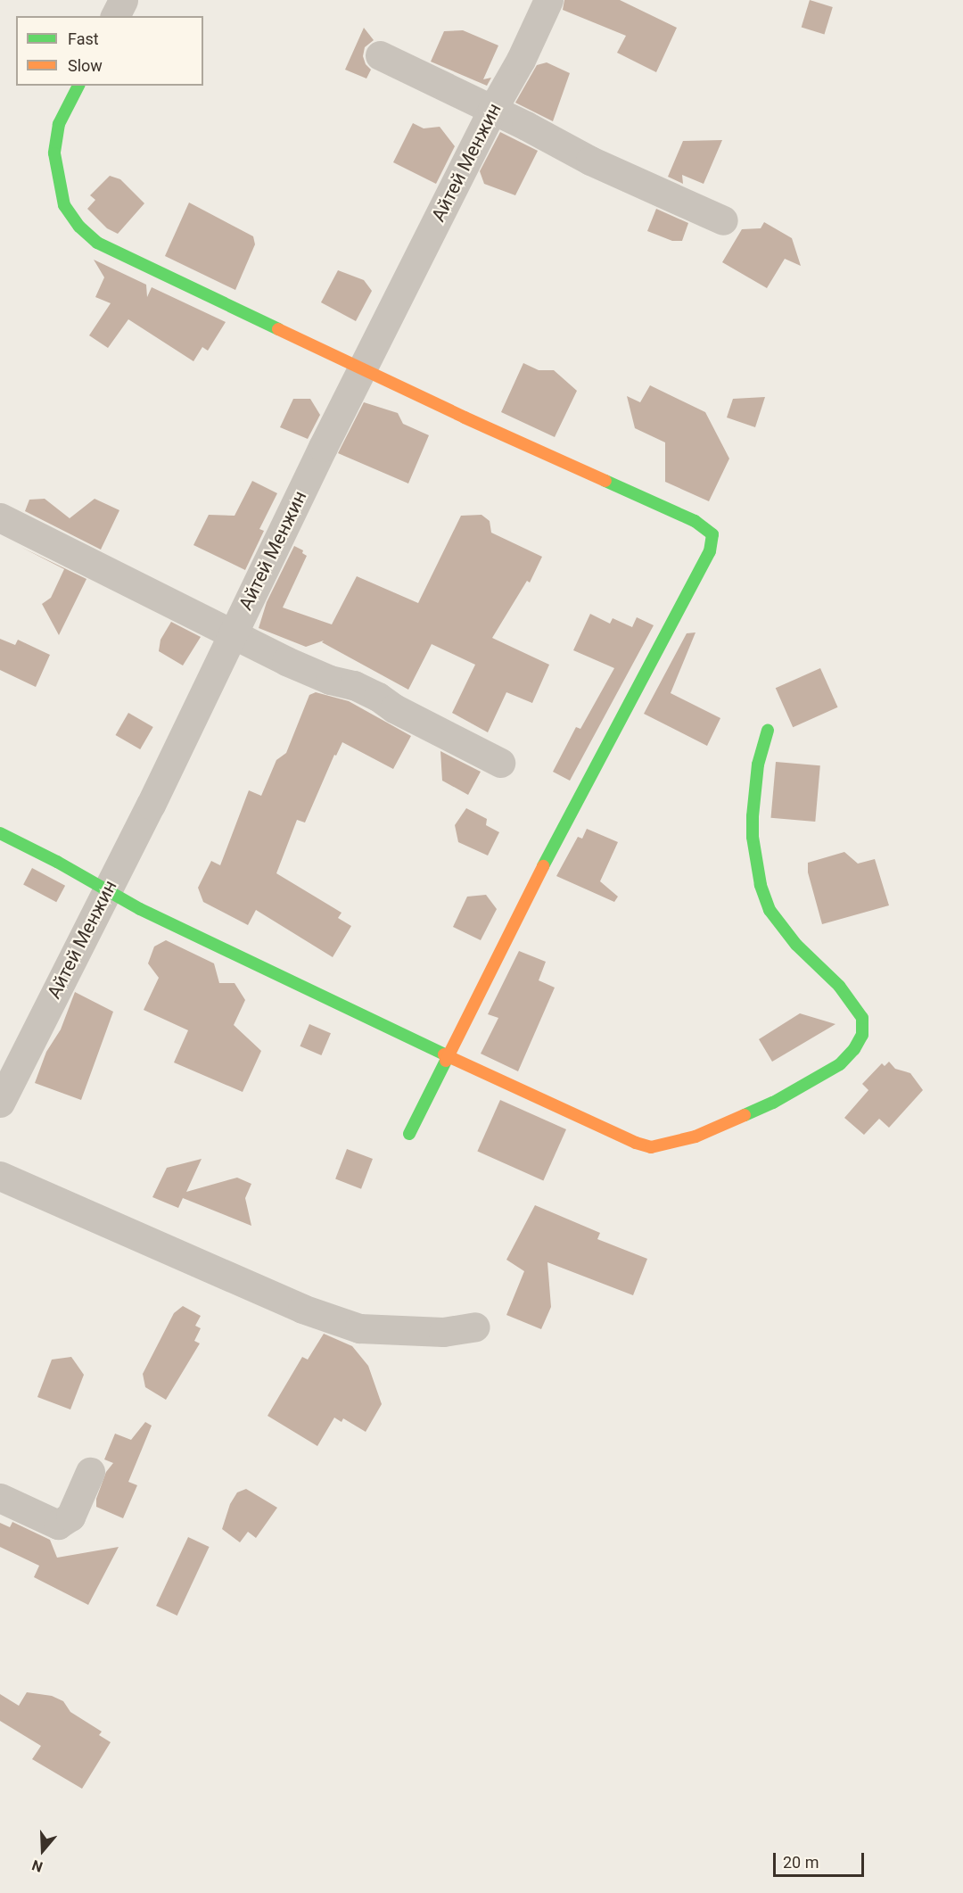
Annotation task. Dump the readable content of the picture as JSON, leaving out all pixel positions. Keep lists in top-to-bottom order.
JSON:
{
  "streets": {
    "street": ["Айтей Менжин"]
  },
  "legend": ["Fast", "Slow"],
  "scale_bar": "20 m",
  "north": "bottom"
}
